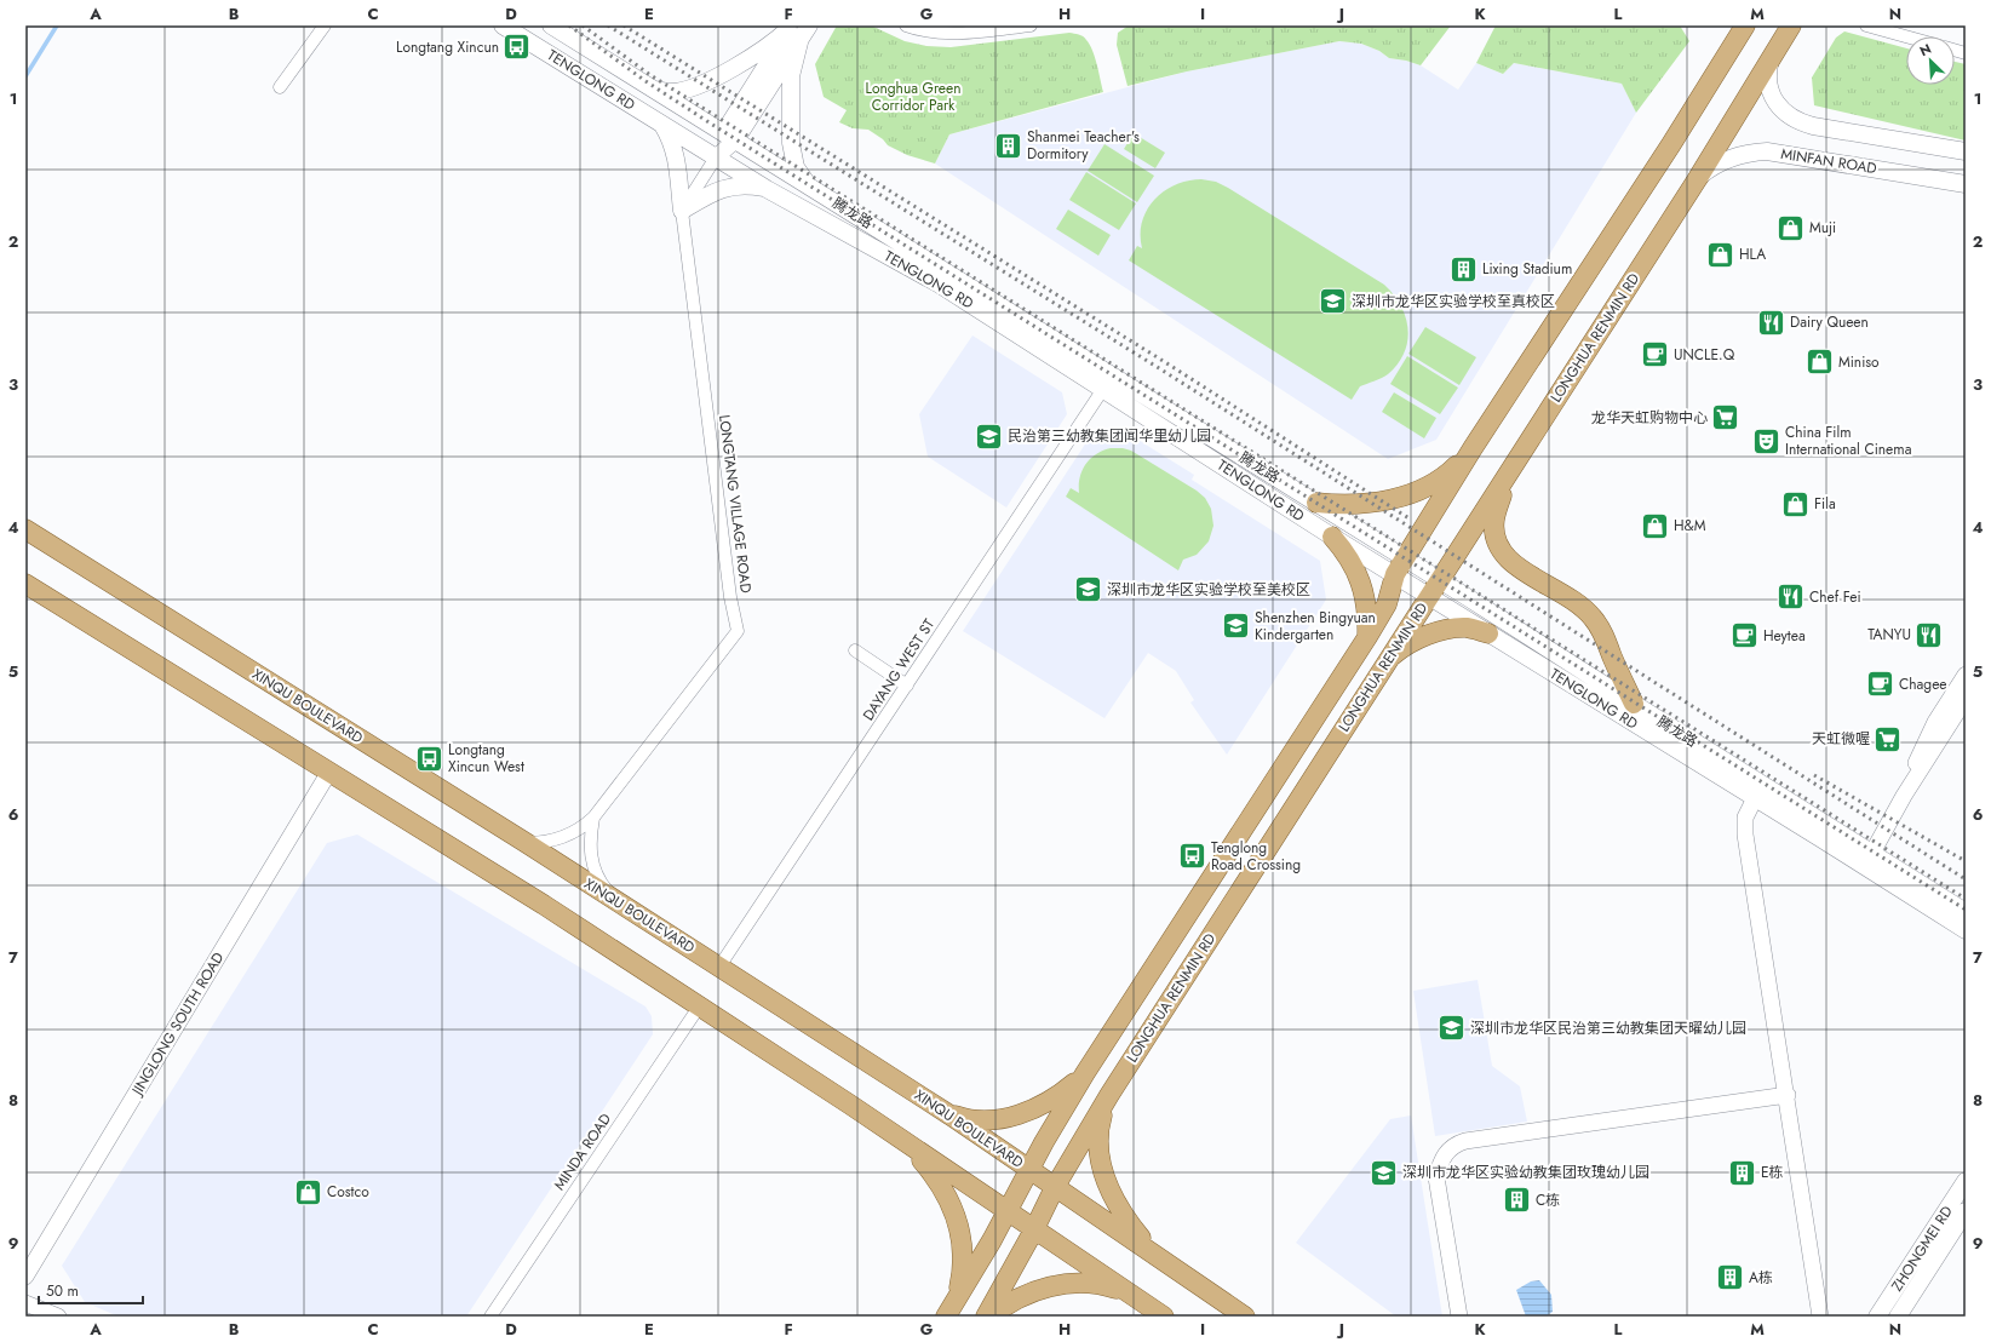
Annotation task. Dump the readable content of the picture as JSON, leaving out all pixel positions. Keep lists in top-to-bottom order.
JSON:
{
  "streets": {
    "main road": [
      "TENGLONG RD",
      "MINFAN ROAD",
      "腾龙路",
      "LONGHUA RENMIN RD",
      "XINQU BOULEVARD",
      "ZHONGMEI RD"
    ],
    "street": [
      "LONGTANG VILLAGE ROAD",
      "DAYANG WEST ST",
      "JINGLONG SOUTH ROAD",
      "MINDA ROAD"
    ]
  },
  "crossings": [
    ["TENGLONG RD", "腾龙路"],
    ["TENGLONG RD", "LONGHUA RENMIN RD"],
    ["TENGLONG RD", "DAYANG WEST ST"],
    ["MINFAN ROAD", "LONGHUA RENMIN RD"],
    ["腾龙路", "LONGHUA RENMIN RD"],
    ["LONGHUA RENMIN RD", "XINQU BOULEVARD"],
    ["LONGTANG VILLAGE ROAD", "XINQU BOULEVARD"],
    ["DAYANG WEST ST", "XINQU BOULEVARD"]
  ],
  "parks": ["Longhua Green Corridor Park"],
  "places": {
    "bus stop": ["Longtang Xincun", "Longtang Xincun West", "Tenglong Road Crossing"],
    "building": [
      "Shanmei Teacher's Dormitory",
      "Lixing Stadium",
      "E栋",
      "C栋",
      "A栋"
    ],
    "shop": [
      "Muji",
      "HLA",
      "Miniso",
      "Fila",
      "H&M",
      "Costco"
    ],
    "school or university": [
      "深圳市龙华区实验学校至真校区",
      "民治第三幼教集团闻华里幼儿园",
      "深圳市龙华区实验学校至美校区",
      "Shenzhen Bingyuan Kindergarten",
      "深圳市龙华区民治第三幼教集团天曜幼儿园",
      "深圳市龙华区实验幼教集团玫瑰幼儿园"
    ],
    "restaurant": ["Dairy Queen", "Chef Fei", "TANYU"],
    "cafe": ["UNCLE.Q", "Heytea", "Chagee"],
    "supermarket": ["龙华天虹购物中心", "天虹微喔"],
    "theatre": ["China Film International Cinema"]
  },
  "scale_bar": "50 m",
  "north": "top left",
  "grid": {
    "columns": [
      "A",
      "B",
      "C",
      "D",
      "E",
      "F",
      "G",
      "H",
      "I",
      "J",
      "K",
      "L",
      "M",
      "N"
    ],
    "rows": [
      "1",
      "2",
      "3",
      "4",
      "5",
      "6",
      "7",
      "8",
      "9"
    ]
  }
}
